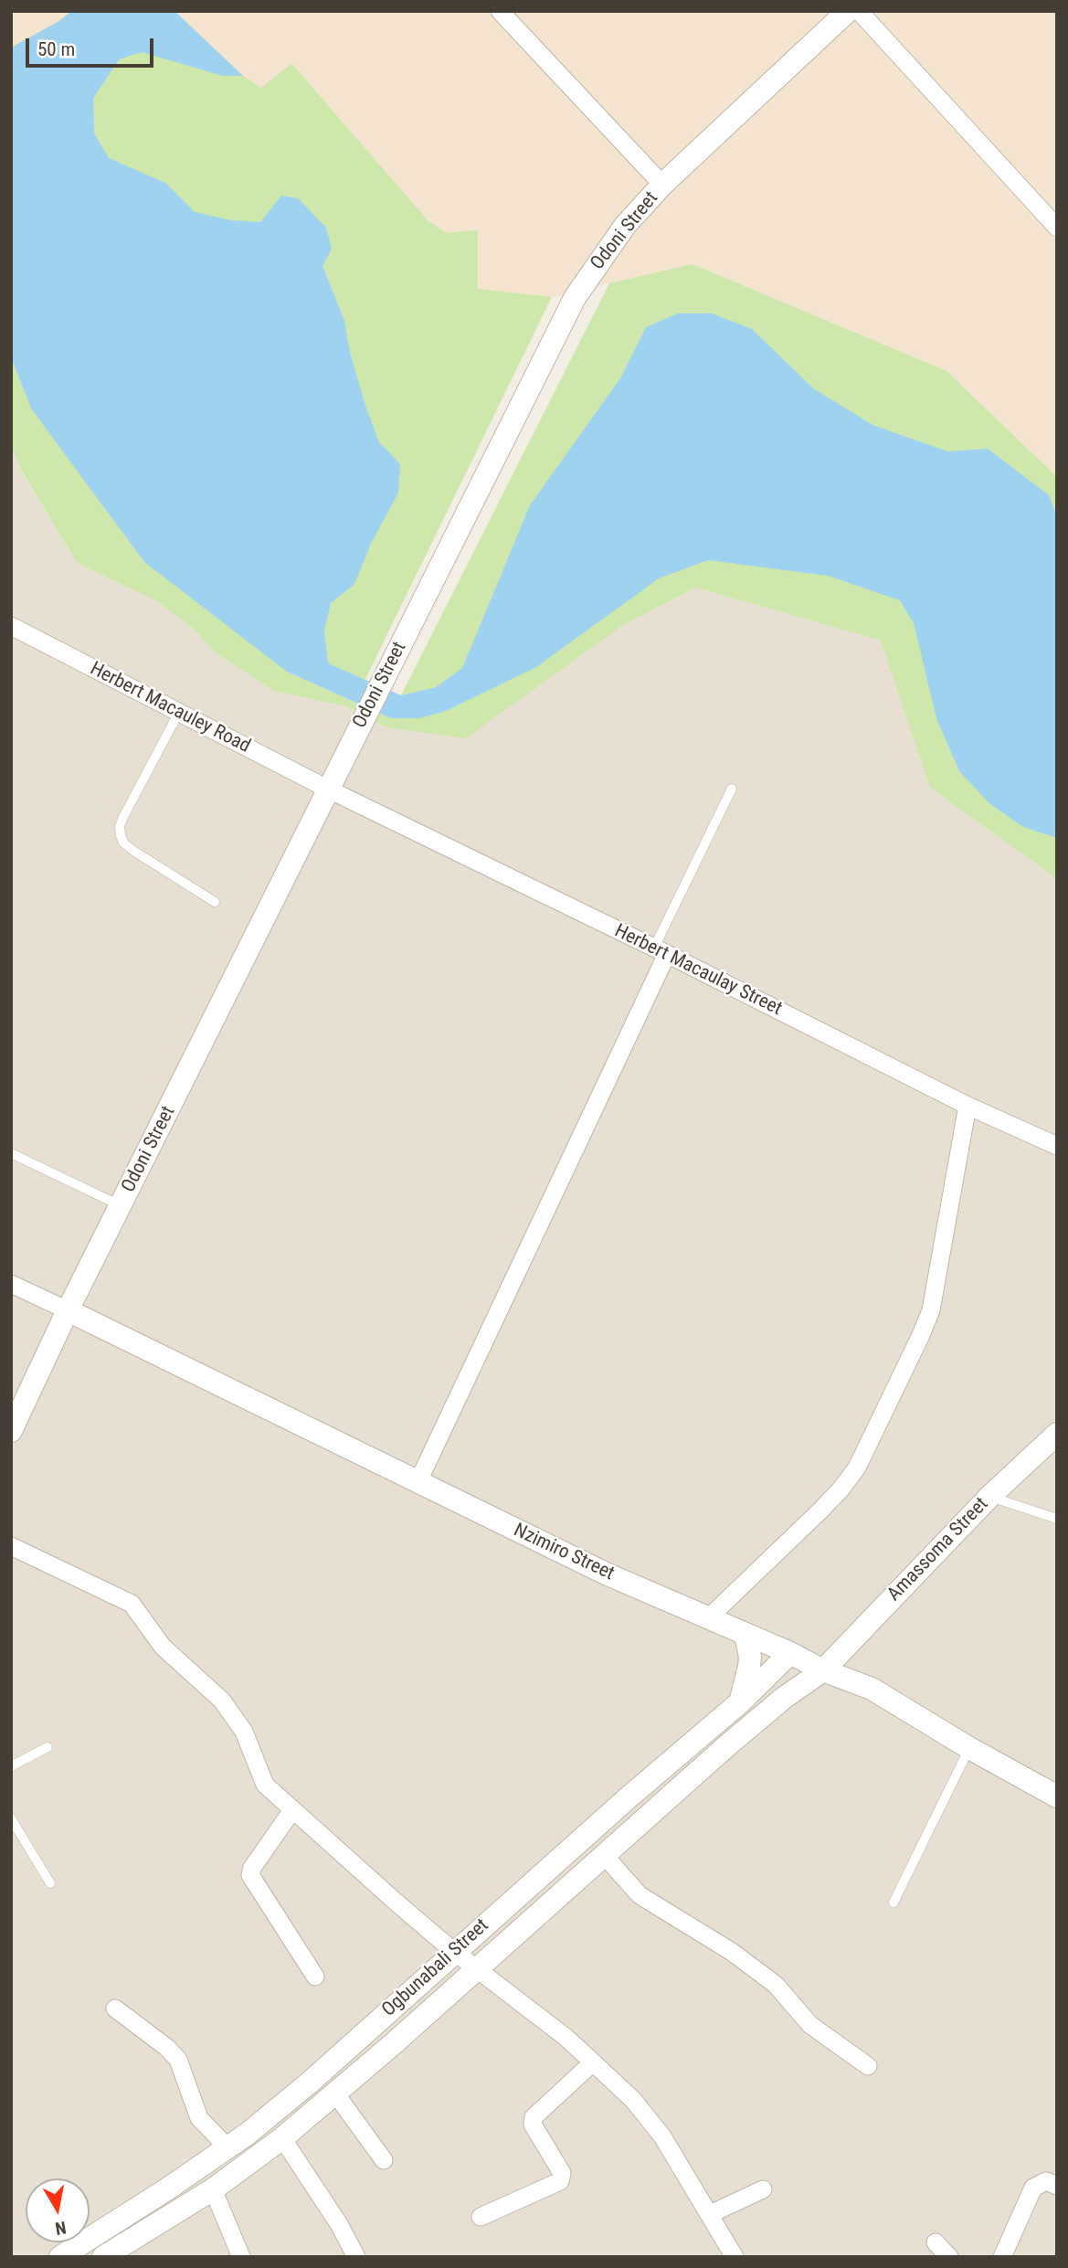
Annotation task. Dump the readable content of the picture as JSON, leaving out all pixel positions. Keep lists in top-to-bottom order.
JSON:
{
  "streets": {
    "street": [
      "Odoni Street",
      "Herbert Macauley Road",
      "Herbert Macaulay Street",
      "Amassoma Street",
      "Nzimiro Street",
      "Ogbunabali Street"
    ]
  },
  "crossings": [
    ["Odoni Street", "Herbert Macauley Road"],
    ["Odoni Street", "Herbert Macaulay Street"],
    ["Odoni Street", "Nzimiro Street"],
    ["Herbert Macauley Road", "Herbert Macaulay Street"],
    ["Amassoma Street", "Nzimiro Street"],
    ["Amassoma Street", "Ogbunabali Street"],
    ["Nzimiro Street", "Ogbunabali Street"]
  ],
  "scale_bar": "50 m",
  "north": "bottom"
}
